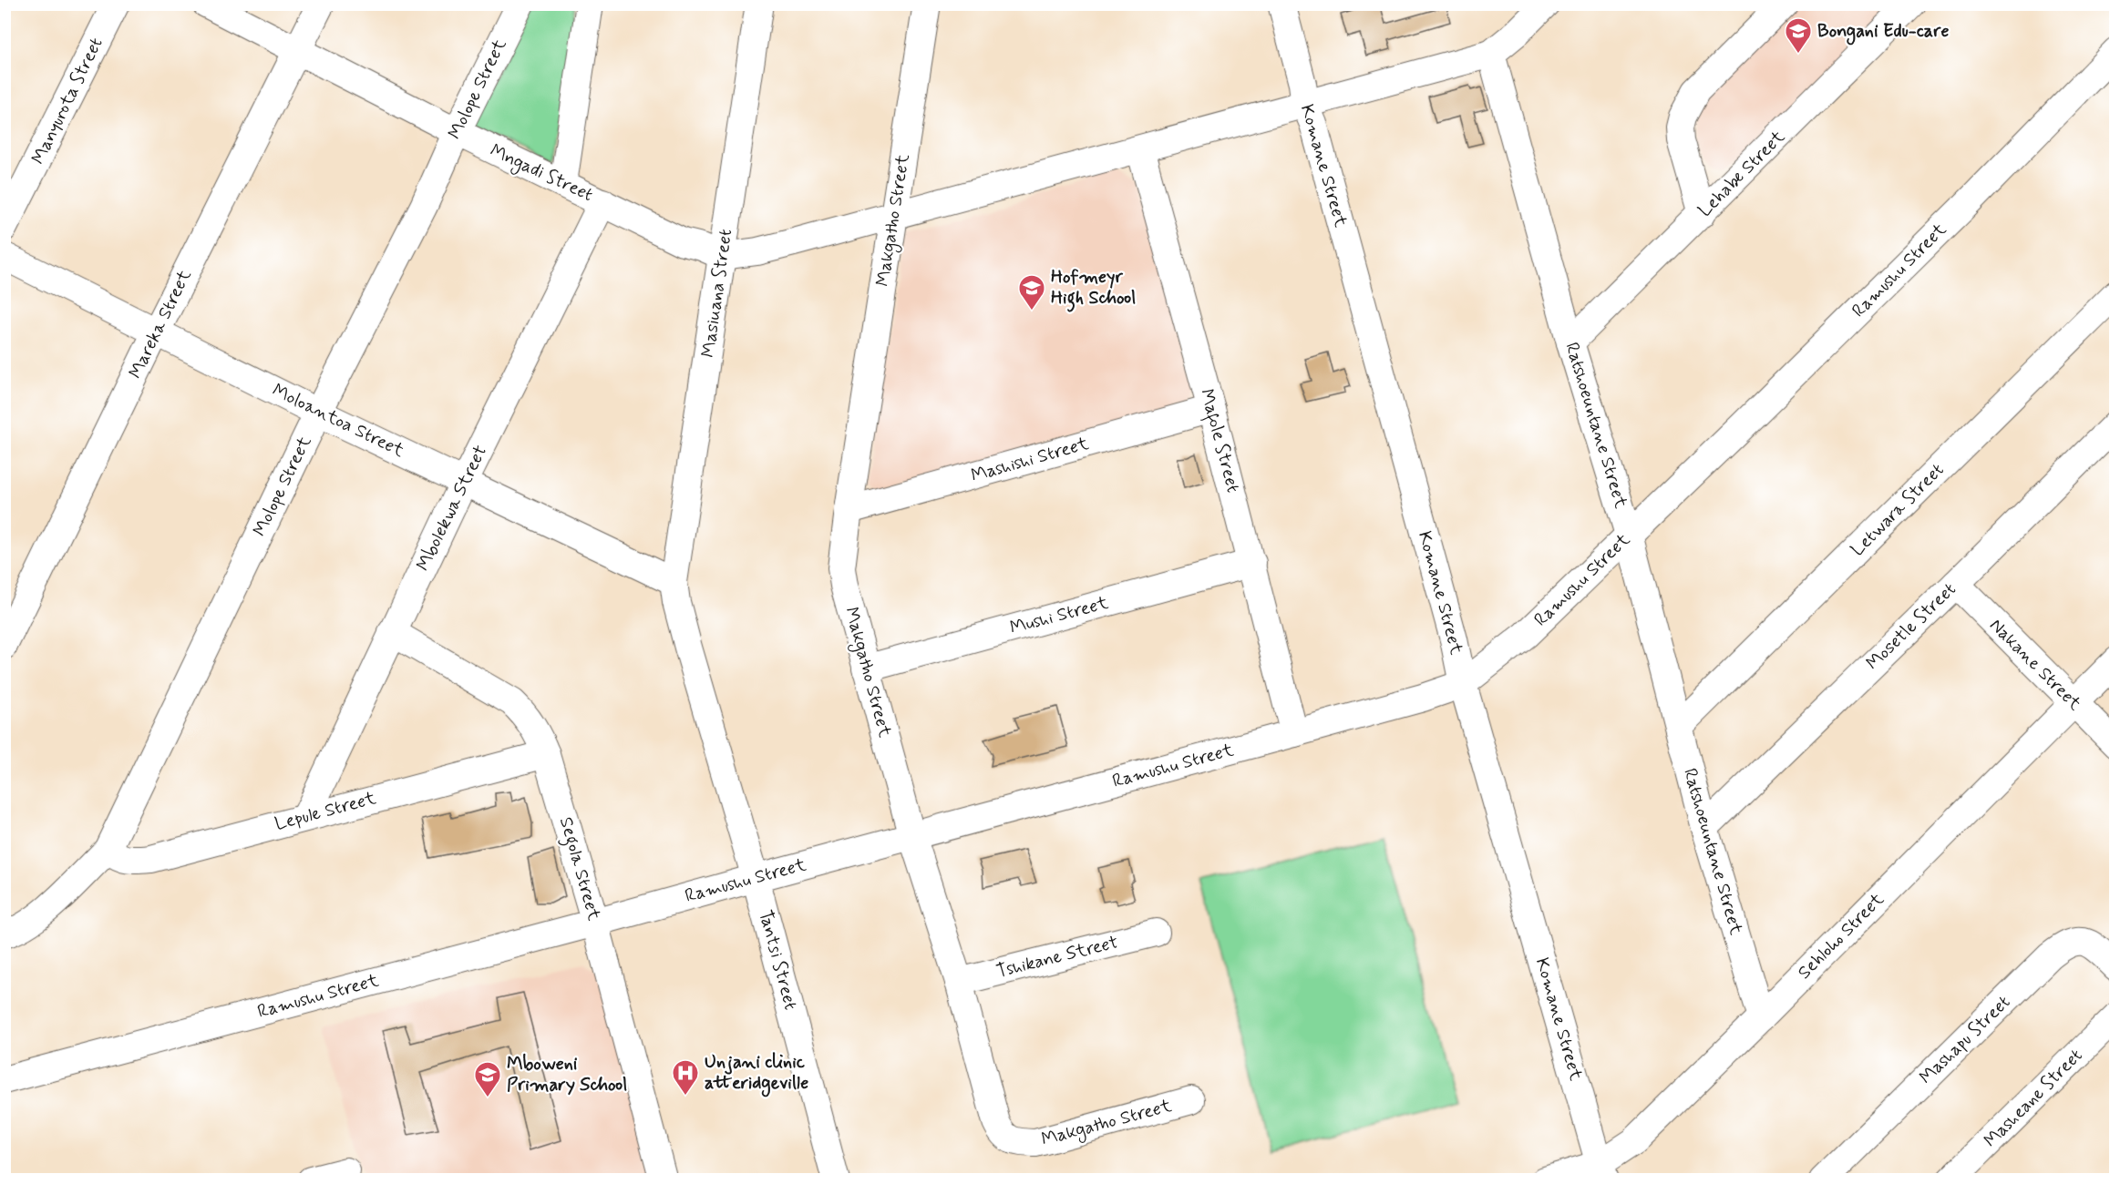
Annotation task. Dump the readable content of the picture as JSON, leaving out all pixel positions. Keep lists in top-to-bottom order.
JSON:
{
  "streets": {
    "street": [
      "Molope Street",
      "Manyurota Street",
      "Komane Street",
      "Mngadi Street",
      "Lehabe Street",
      "Makgatho Street",
      "Ramushu Street",
      "Masiuana Street",
      "Mareka Street",
      "Moloantoa Street",
      "Ratshoeuntane Street",
      "Mafole Street",
      "Mashishi Street",
      "Mbolekwa Street",
      "Letwara Street",
      "Mushi Street",
      "Mosetle Street",
      "Nakane Street",
      "Lepule Street",
      "Segola Street",
      "Sehloho Street",
      "Tshikane Street",
      "Tantsi Street",
      "Mashapu Street",
      "Masheane Street"
    ]
  },
  "crossings": [
    ["Molope Street", "Mngadi Street"],
    ["Molope Street", "Moloantoa Street"],
    ["Molope Street", "Lepule Street"],
    ["Komane Street", "Mngadi Street"],
    ["Komane Street", "Ramushu Street"],
    ["Komane Street", "Sehloho Street"],
    ["Mngadi Street", "Makgatho Street"],
    ["Mngadi Street", "Masiuana Street"],
    ["Mngadi Street", "Mareka Street"],
    ["Mngadi Street", "Ratshoeuntane Street"],
    ["Mngadi Street", "Mafole Street"],
    ["Mngadi Street", "Mbolekwa Street"],
    ["Lehabe Street", "Ratshoeuntane Street"],
    ["Makgatho Street", "Ramushu Street"],
    ["Makgatho Street", "Mashishi Street"],
    ["Makgatho Street", "Mushi Street"],
    ["Makgatho Street", "Tshikane Street"],
    ["Ramushu Street", "Ratshoeuntane Street"],
    ["Ramushu Street", "Mafole Street"],
    ["Ramushu Street", "Segola Street"],
    ["Ramushu Street", "Tantsi Street"],
    ["Masiuana Street", "Moloantoa Street"],
    ["Masiuana Street", "Tantsi Street"],
    ["Mareka Street", "Moloantoa Street"],
    ["Moloantoa Street", "Mbolekwa Street"],
    ["Moloantoa Street", "Tantsi Street"],
    ["Ratshoeuntane Street", "Letwara Street"],
    ["Ratshoeuntane Street", "Mosetle Street"],
    ["Ratshoeuntane Street", "Sehloho Street"],
    ["Mafole Street", "Mashishi Street"],
    ["Mafole Street", "Mushi Street"],
    ["Mbolekwa Street", "Lepule Street"],
    ["Mbolekwa Street", "Segola Street"],
    ["Mosetle Street", "Nakane Street"],
    ["Nakane Street", "Sehloho Street"],
    ["Lepule Street", "Segola Street"]
  ],
  "places": {
    "school or university": ["Bongani Edu-care", "Hofmeyr High School", "Mboweni Primary School"],
    "hospital": ["Unjani clinic atteridgeville"]
  }
}
